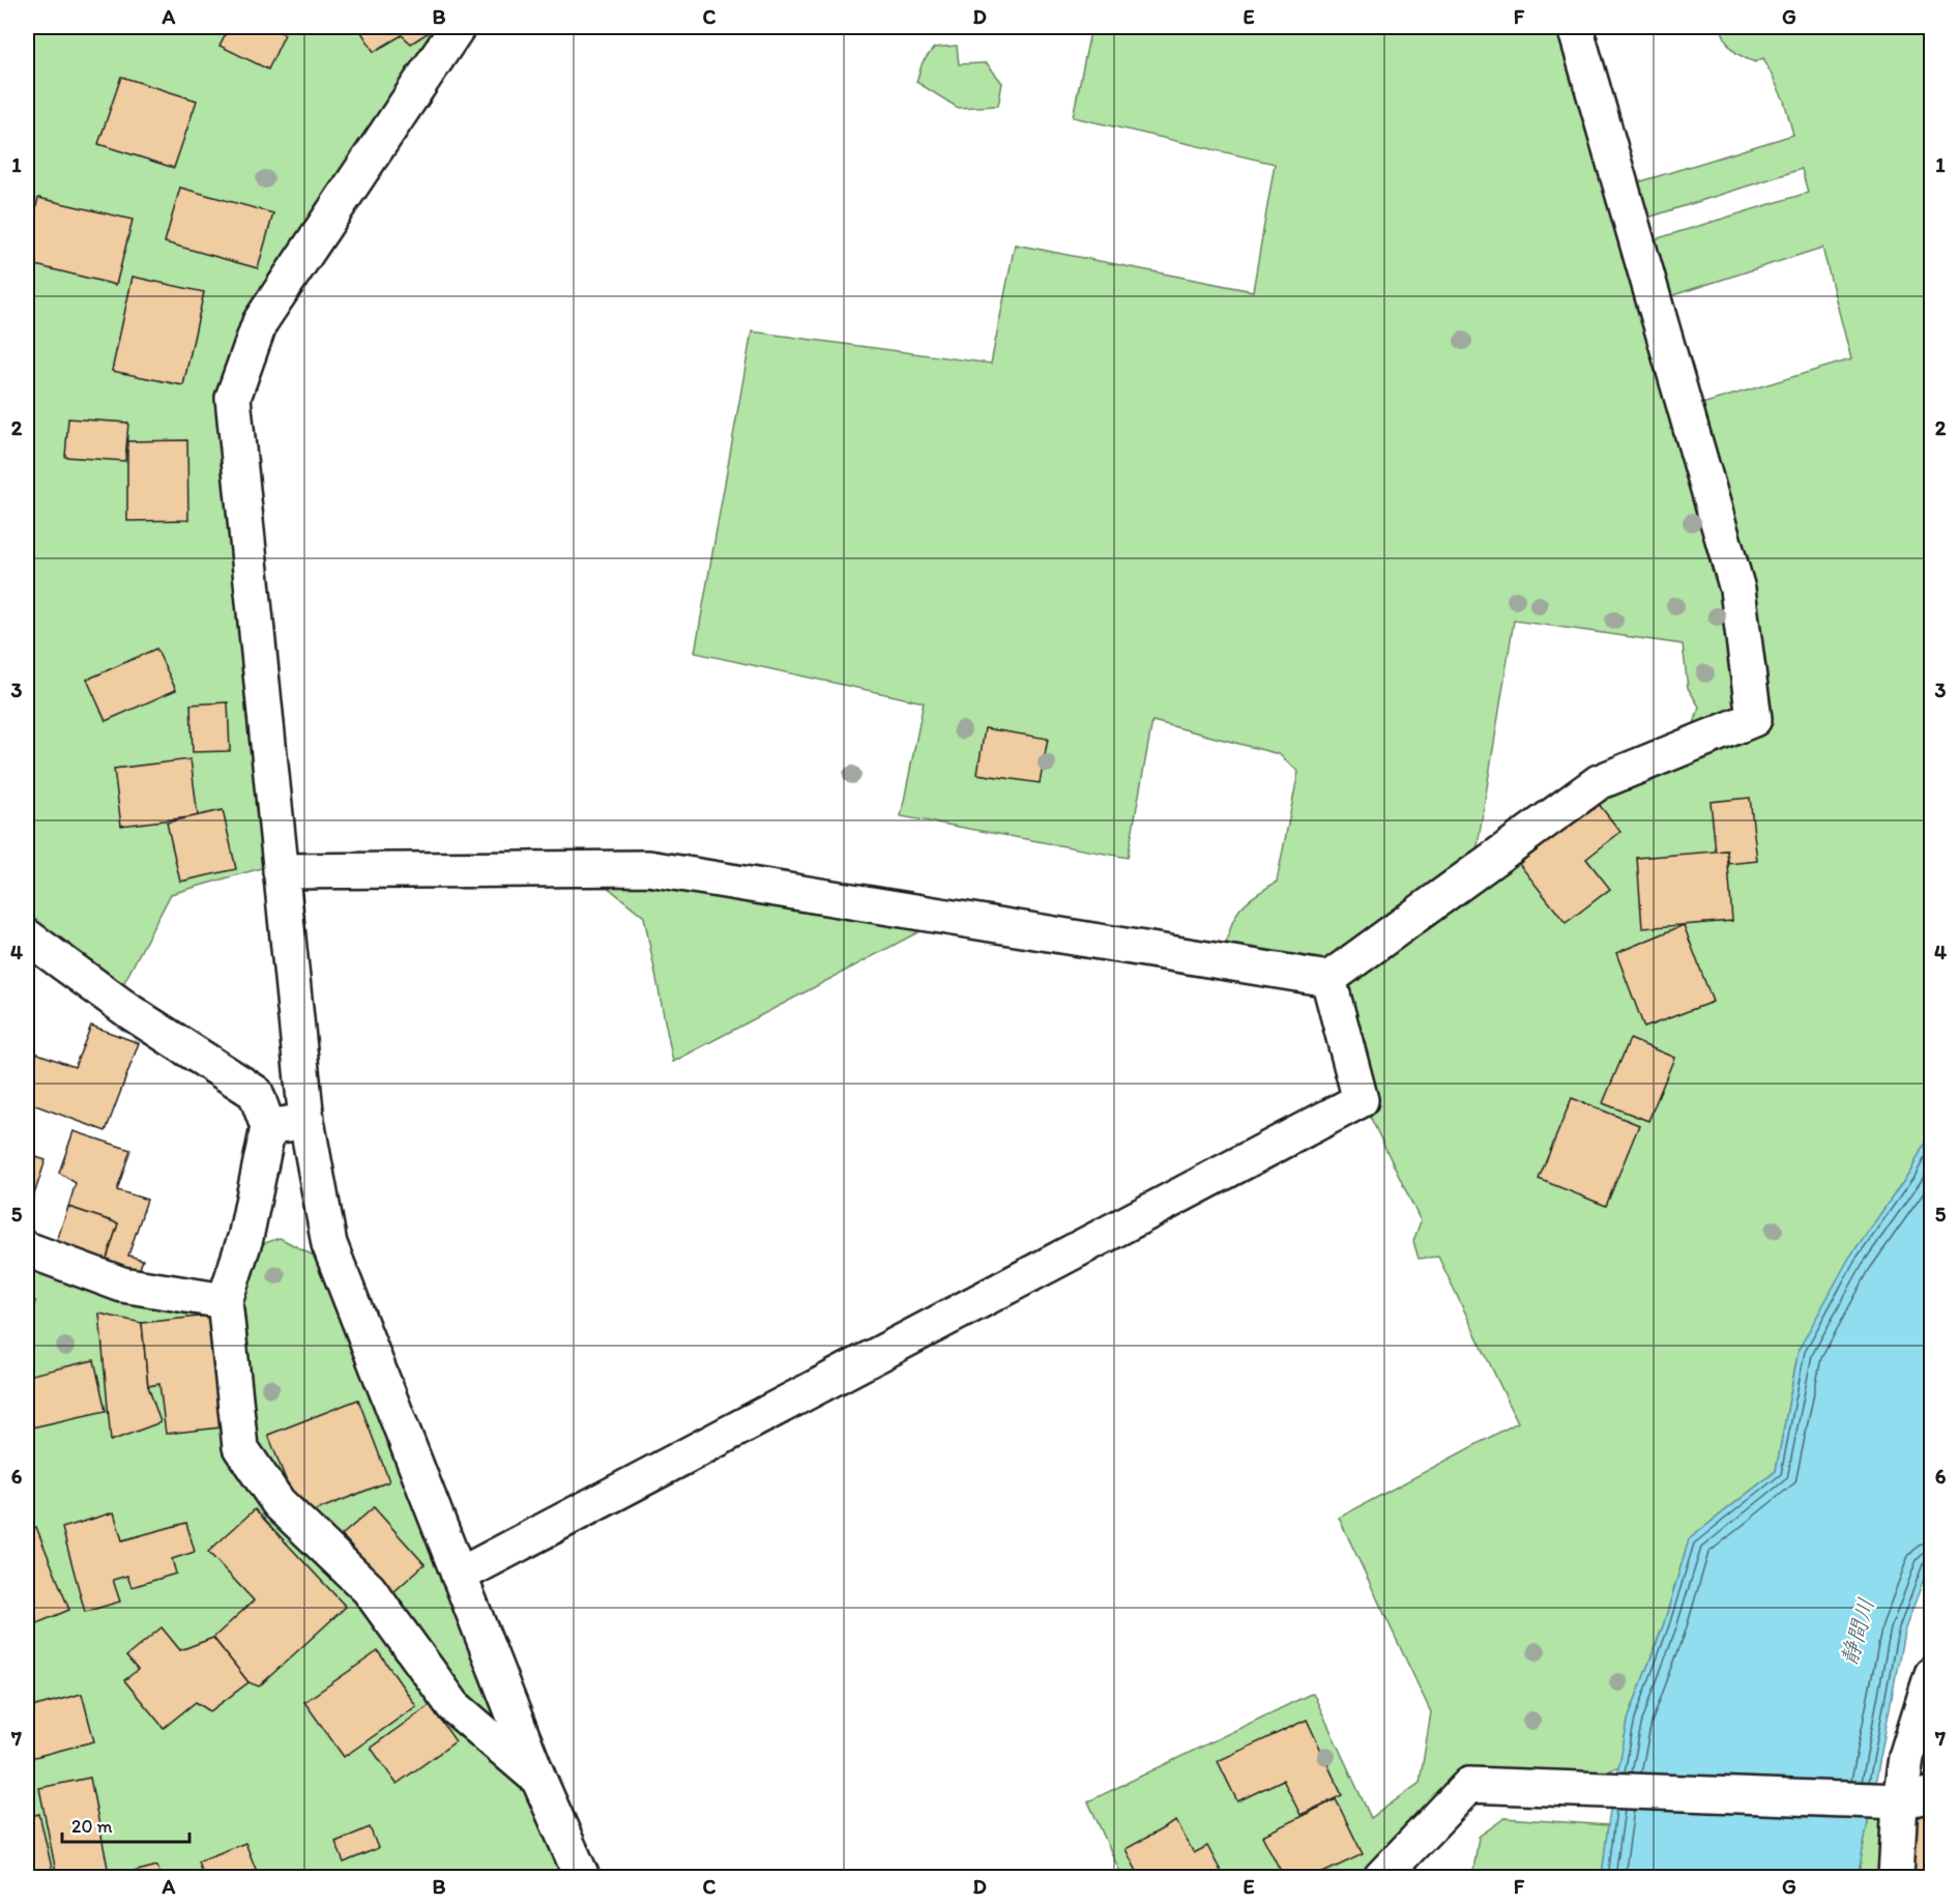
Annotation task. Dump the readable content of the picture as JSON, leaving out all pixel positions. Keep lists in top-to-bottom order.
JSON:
{
  "water": ["静間川"],
  "scale_bar": "20 m",
  "grid": {
    "columns": [
      "A",
      "B",
      "C",
      "D",
      "E",
      "F",
      "G"
    ],
    "rows": [
      "1",
      "2",
      "3",
      "4",
      "5",
      "6",
      "7"
    ]
  }
}
